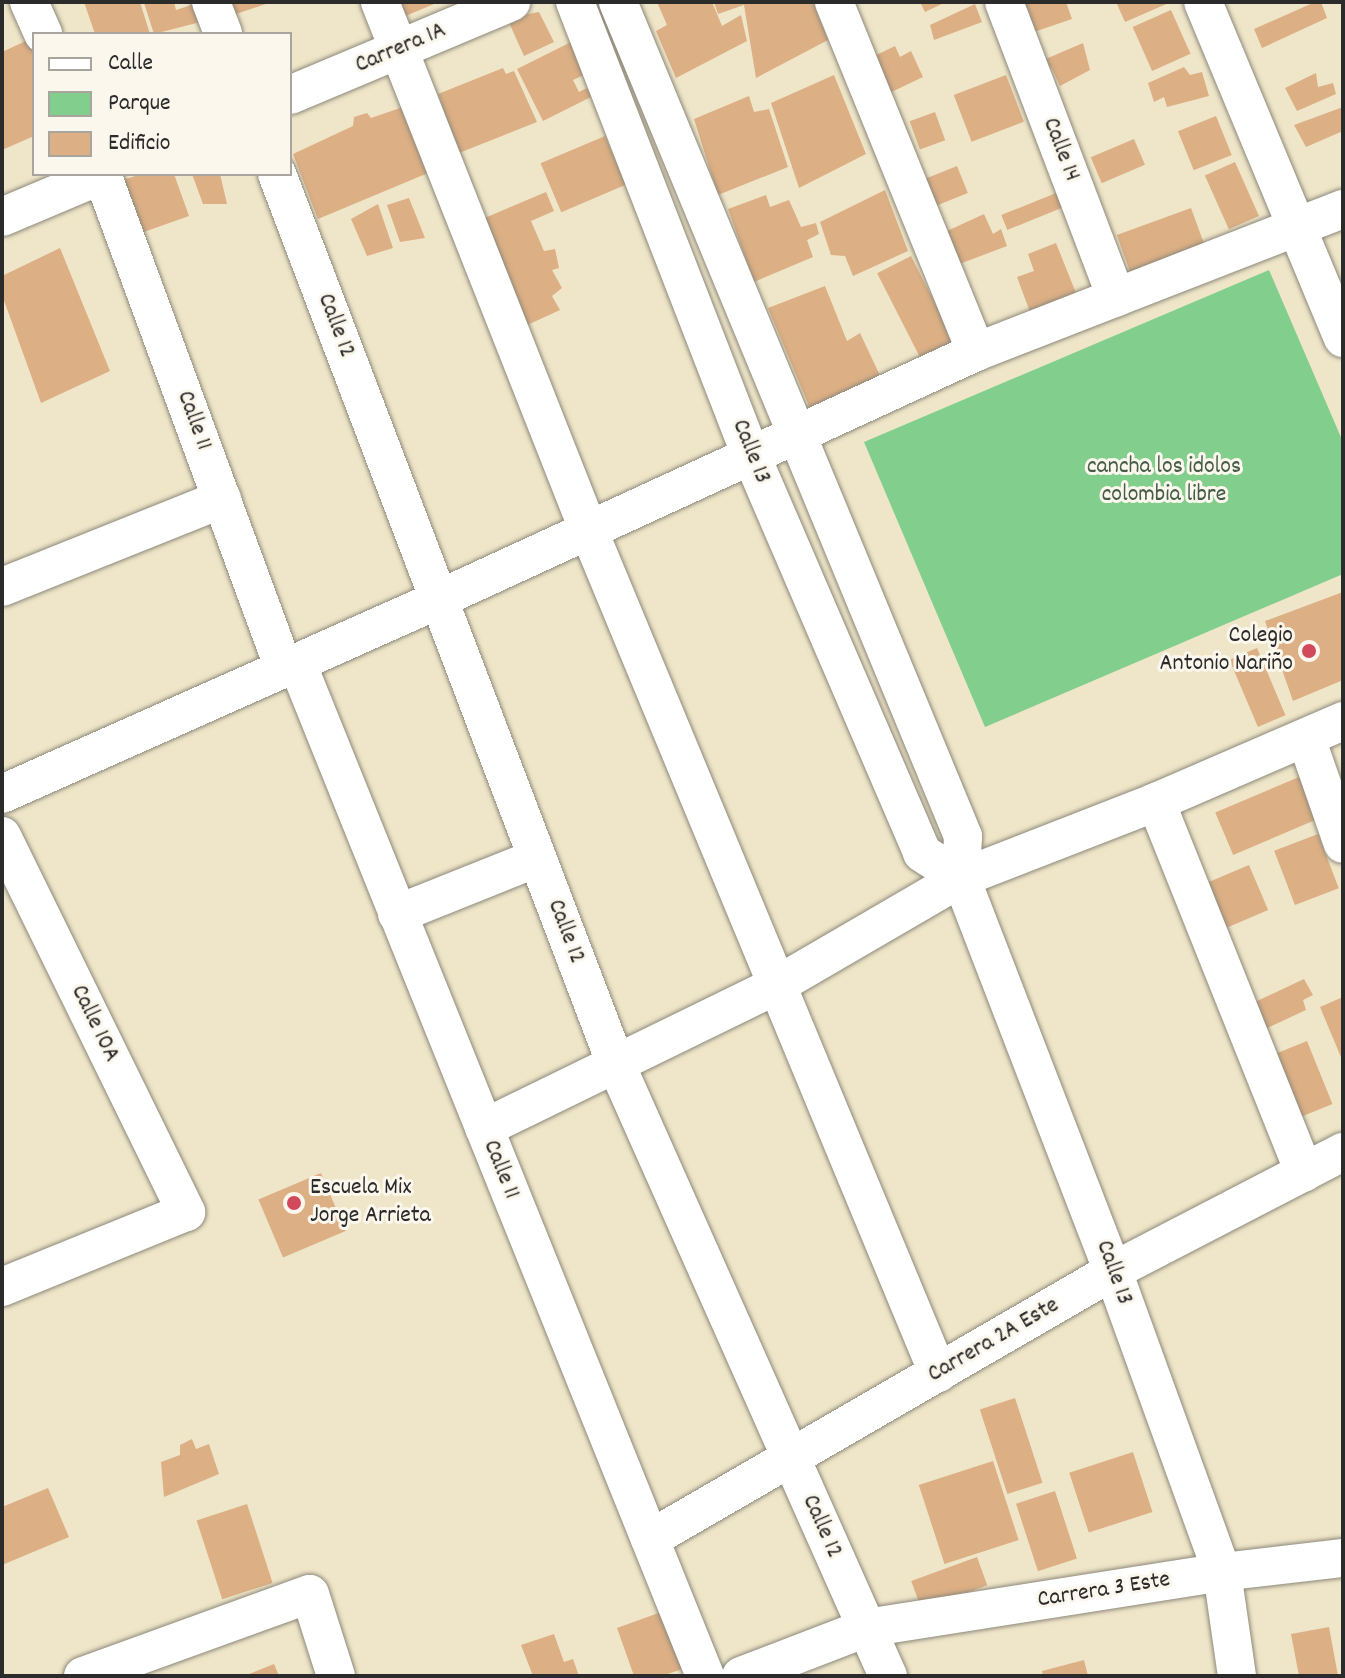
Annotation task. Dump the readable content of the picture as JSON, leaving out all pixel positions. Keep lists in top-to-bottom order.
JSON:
{
  "streets": {
    "street": [
      "Carrera 1A",
      "Calle 14",
      "Calle 12",
      "Calle 11",
      "Calle 13",
      "Calle 10A",
      "Carrera 2A Este",
      "Carrera 3 Este"
    ]
  },
  "crossings": [
    ["Calle 12", "Carrera 2A Este"],
    ["Calle 12", "Carrera 3 Este"],
    ["Calle 11", "Carrera 2A Este"],
    ["Calle 13", "Carrera 2A Este"],
    ["Calle 13", "Carrera 3 Este"]
  ],
  "parks": ["cancha los idolos colombia libre"],
  "places": ["Colegio Antonio Nariño", "Escuela Mix Jorge Arrieta"],
  "legend": ["Calle", "Parque", "Edificio"]
}
